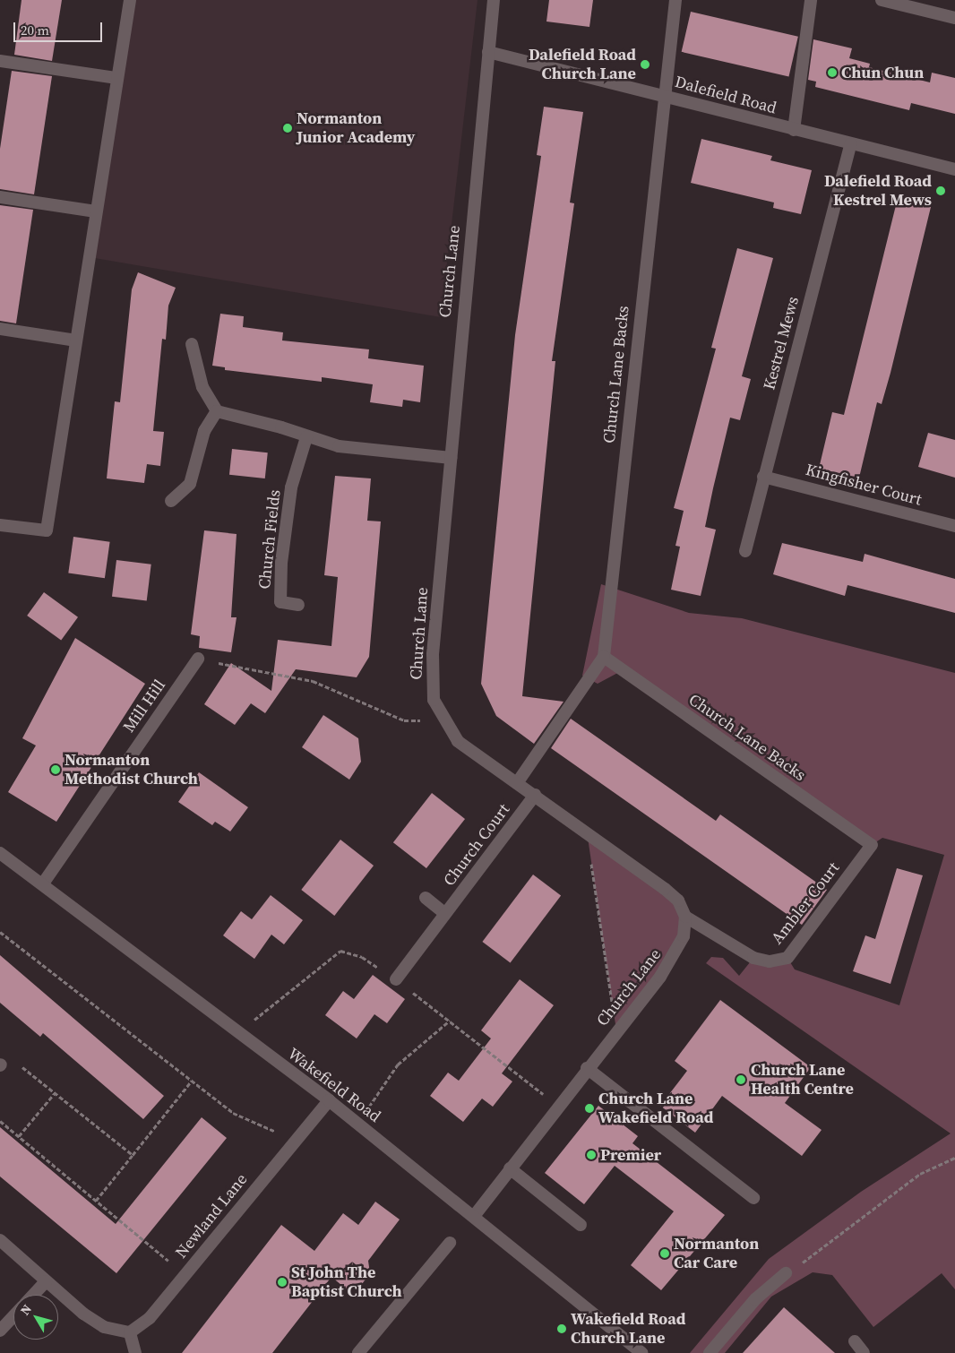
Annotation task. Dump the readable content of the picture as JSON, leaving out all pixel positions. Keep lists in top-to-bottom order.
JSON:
{
  "streets": {
    "street": [
      "Dalefield Road",
      "Church Lane",
      "Kestrel Mews",
      "Church Lane Backs",
      "Kingfisher Court",
      "Church Fields",
      "Mill Hill",
      "Church Court",
      "Ambler Court",
      "Wakefield Road",
      "Newland Lane"
    ]
  },
  "crossings": [
    ["Dalefield Road", "Church Lane"],
    ["Dalefield Road", "Kestrel Mews"],
    ["Dalefield Road", "Church Lane Backs"],
    ["Church Lane", "Church Lane Backs"],
    ["Church Lane", "Church Court"],
    ["Church Lane", "Ambler Court"],
    ["Church Lane", "Wakefield Road"],
    ["Kestrel Mews", "Kingfisher Court"],
    ["Church Lane Backs", "Ambler Court"],
    ["Mill Hill", "Wakefield Road"],
    ["Wakefield Road", "Newland Lane"]
  ],
  "places": [
    "Dalefield Road Church Lane",
    "Chun Chun",
    "Normanton Junior Academy",
    "Dalefield Road Kestrel Mews",
    "Normanton Methodist Church",
    "Church Lane Health Centre",
    "Church Lane Wakefield Road",
    "Premier",
    "Normanton Car Care",
    "St John The Baptist Church",
    "Wakefield Road Church Lane"
  ],
  "scale_bar": "20 m",
  "north": "top left"
}
